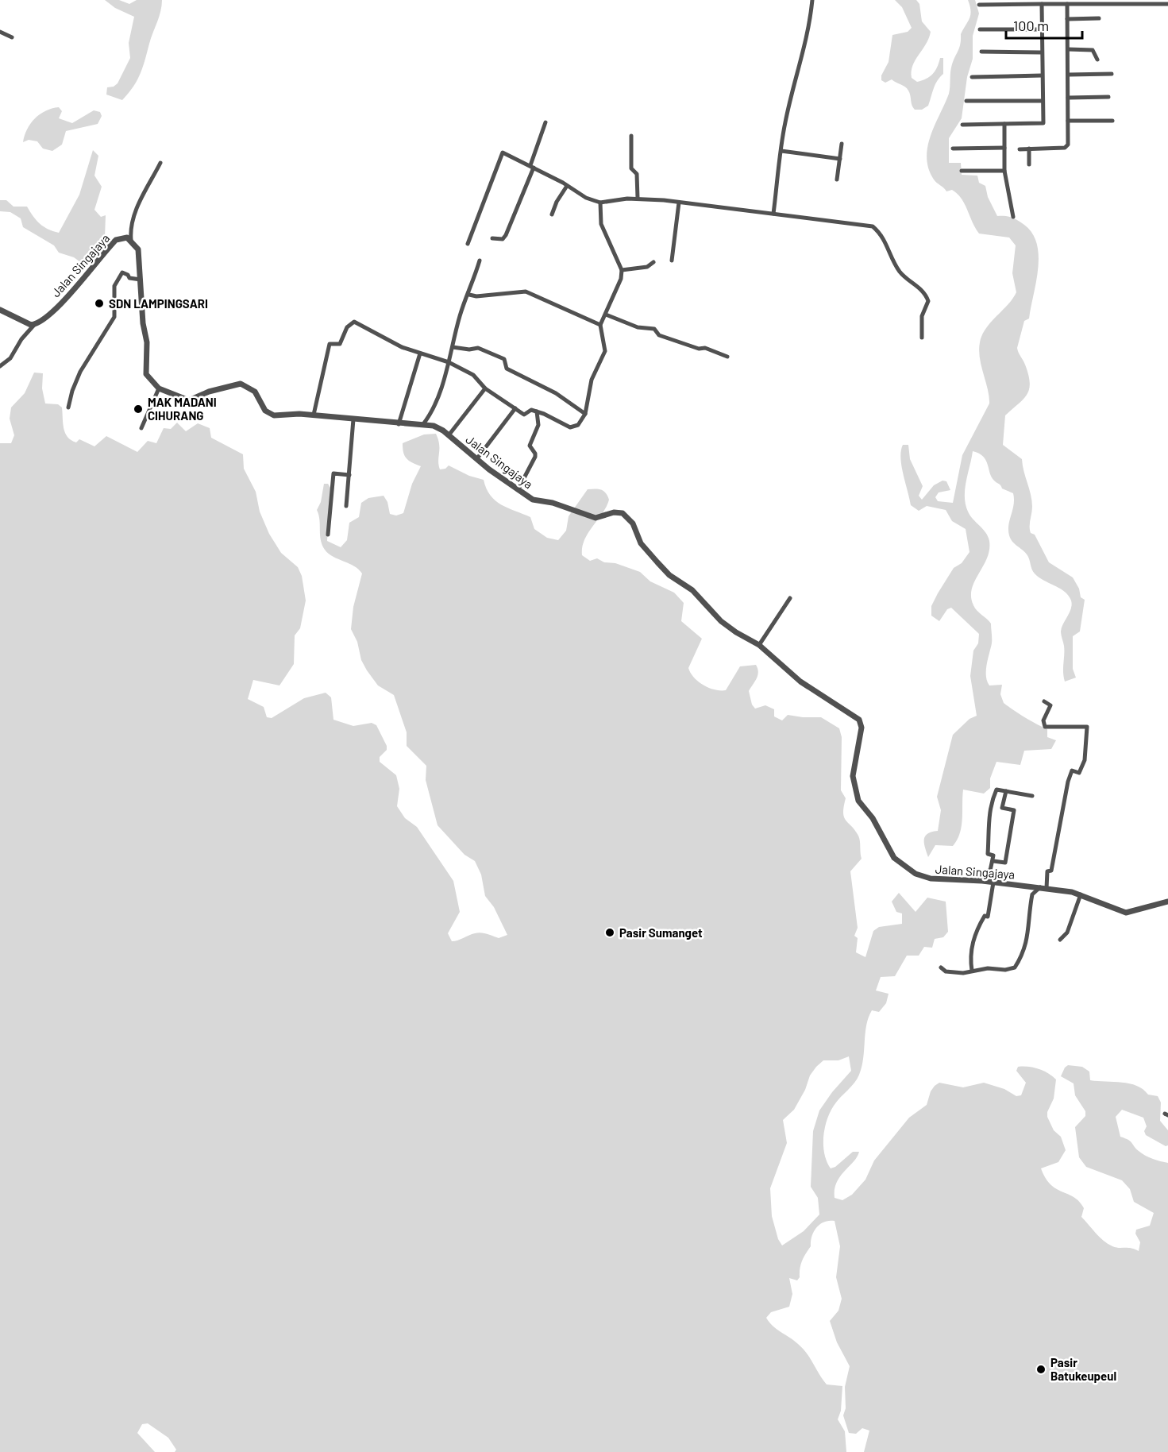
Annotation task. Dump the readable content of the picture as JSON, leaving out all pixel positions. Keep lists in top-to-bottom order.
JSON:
{
  "streets": {
    "street": ["Jalan Singajaya"]
  },
  "places": [
    "SDN LAMPINGSARI",
    "MAK MADANI CIHURANG",
    "Pasir Sumanget",
    "Pasir Batukeupeul"
  ],
  "scale_bar": "100 m"
}
